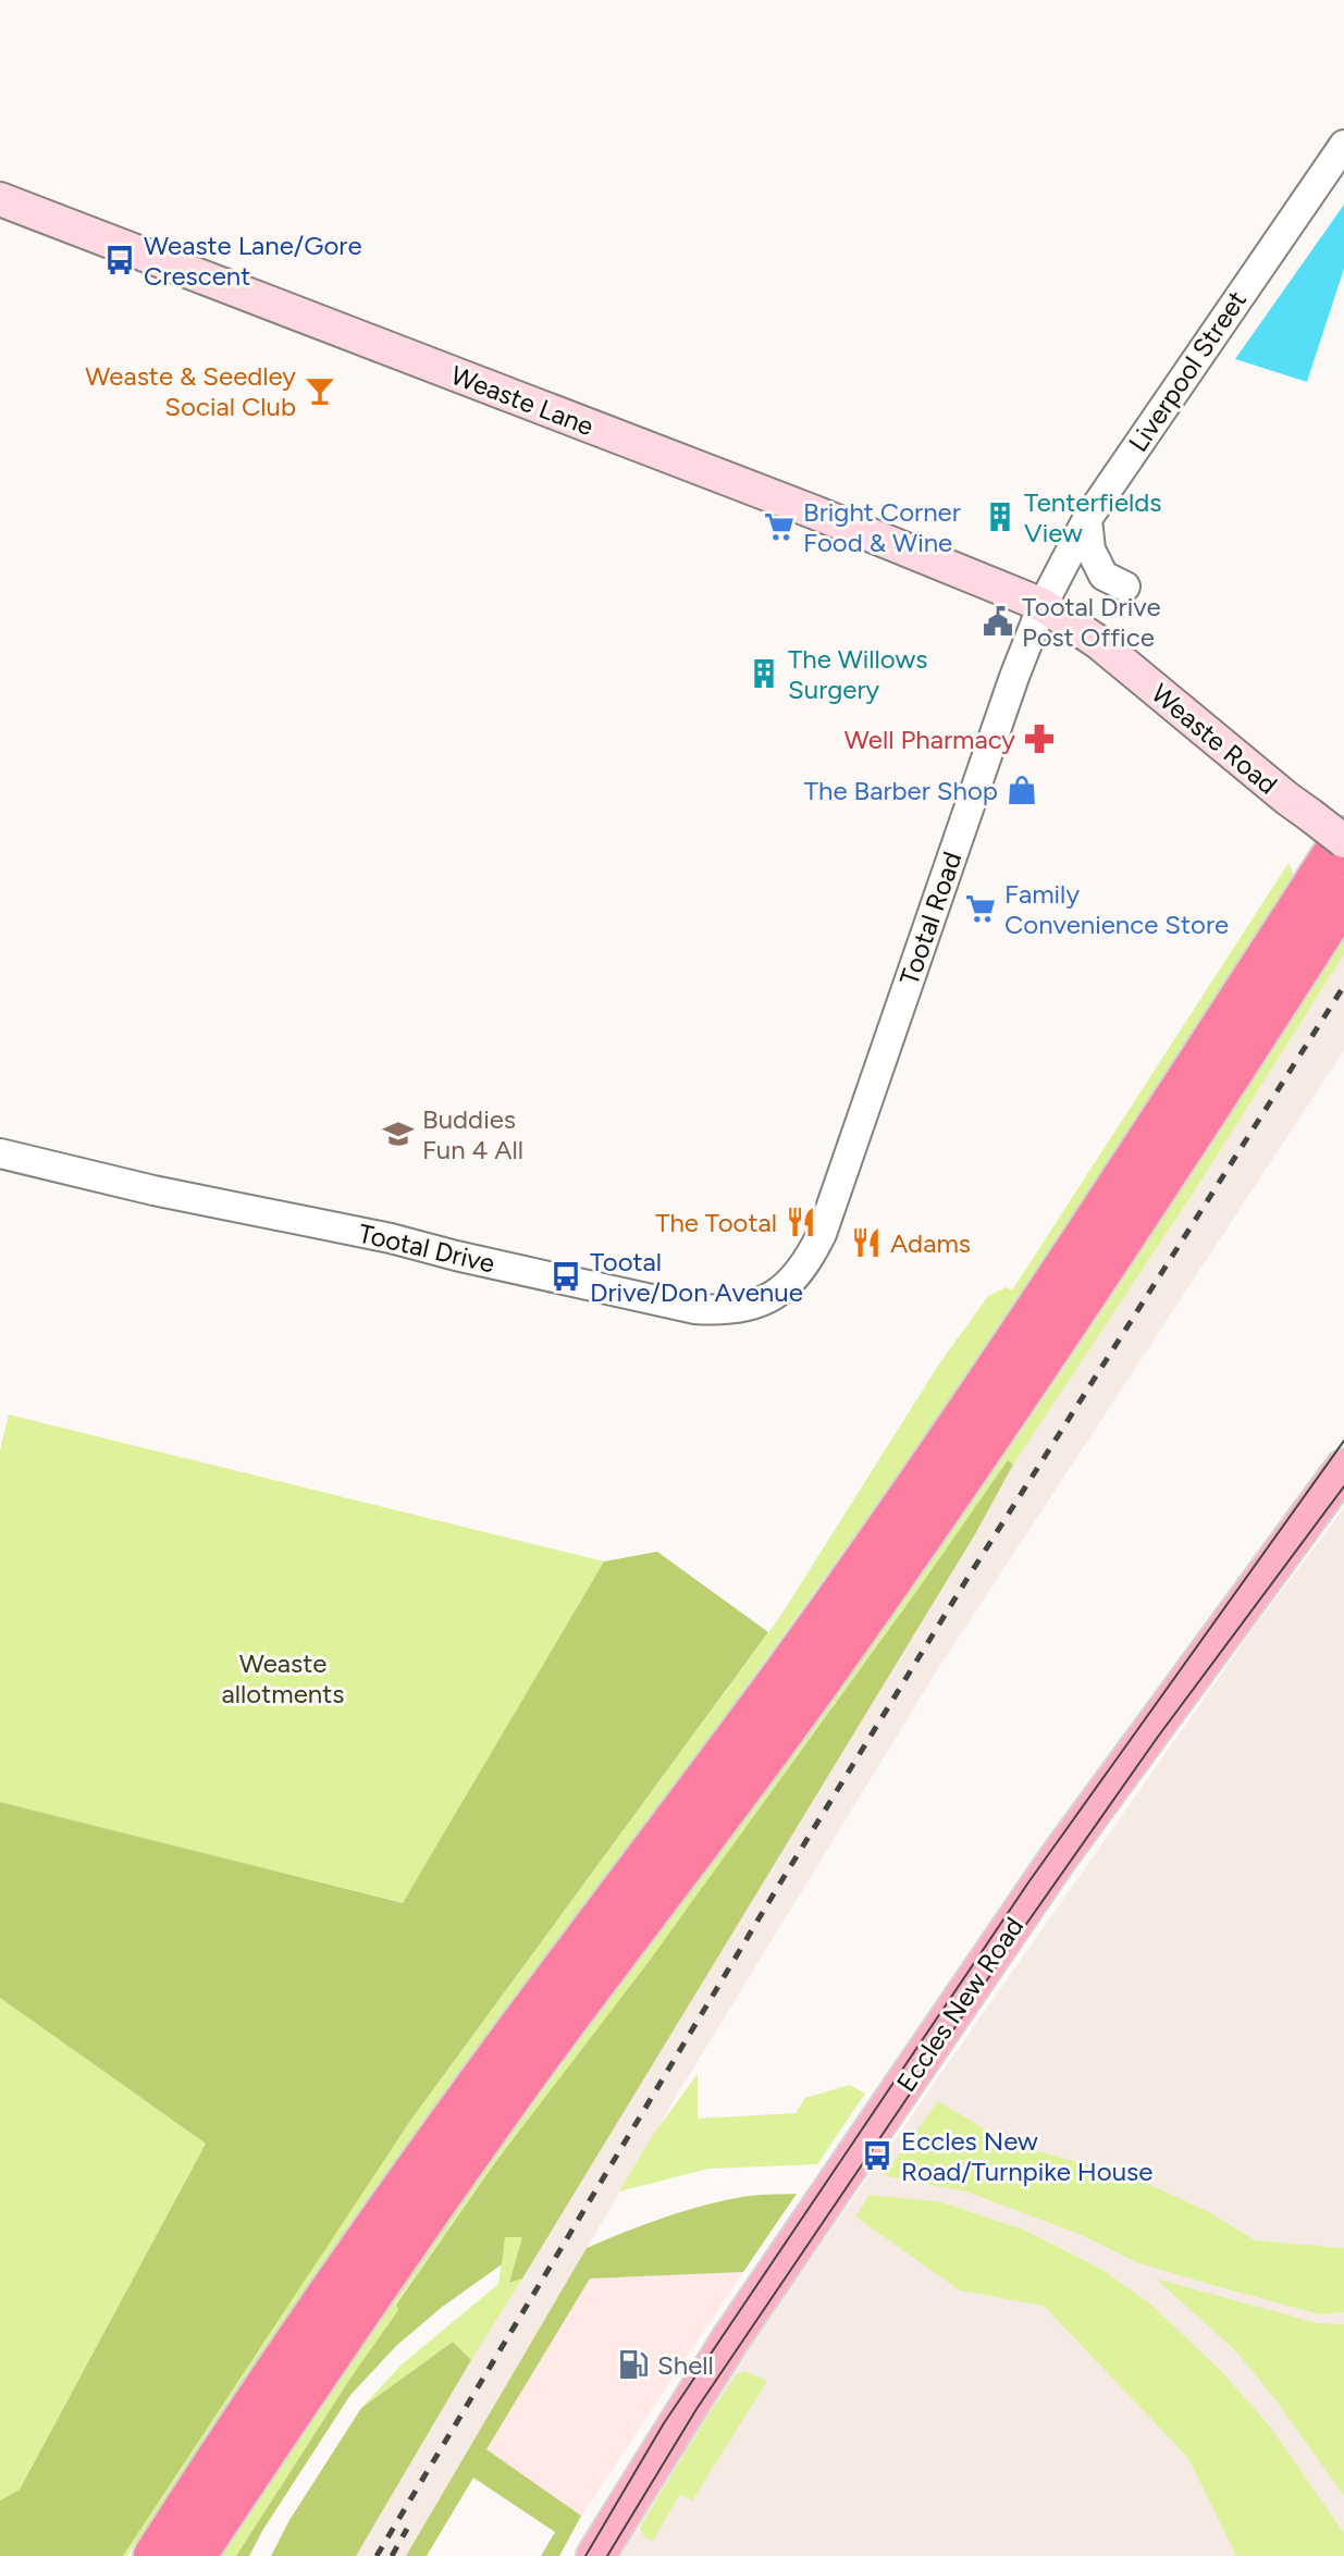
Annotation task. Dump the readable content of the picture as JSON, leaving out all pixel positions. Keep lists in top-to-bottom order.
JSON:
{
  "streets": {
    "main road": ["Weaste Lane", "Weaste Road", "Eccles New Road"],
    "street": ["Liverpool Street", "Tootal Road", "Tootal Drive"]
  },
  "crossings": [
    ["Liverpool Street", "Weaste Lane"],
    ["Liverpool Street", "Weaste Road"],
    ["Liverpool Street", "Tootal Road"],
    ["Weaste Lane", "Weaste Road"],
    ["Weaste Lane", "Tootal Road"],
    ["Weaste Road", "Tootal Road"],
    ["Tootal Road", "Tootal Drive"]
  ],
  "parks": ["Weaste allotments"],
  "places": {
    "bus stop": ["Weaste Lane/Gore Crescent", "Tootal Drive/Don Avenue", "Eccles New Road/Turnpike House"],
    "bar": ["Weaste & Seedley Social Club"],
    "building": ["Tenterfields View", "The Willows Surgery"],
    "supermarket": ["Bright Corner Food & Wine", "Family Convenience Store"],
    "public building": ["Tootal Drive Post Office"],
    "pharmacy": ["Well Pharmacy"],
    "shop": ["The Barber Shop"],
    "school or university": ["Buddies Fun 4 All"],
    "restaurant": ["The Tootal", "Adams"],
    "fuel station": ["Shell"]
  }
}
